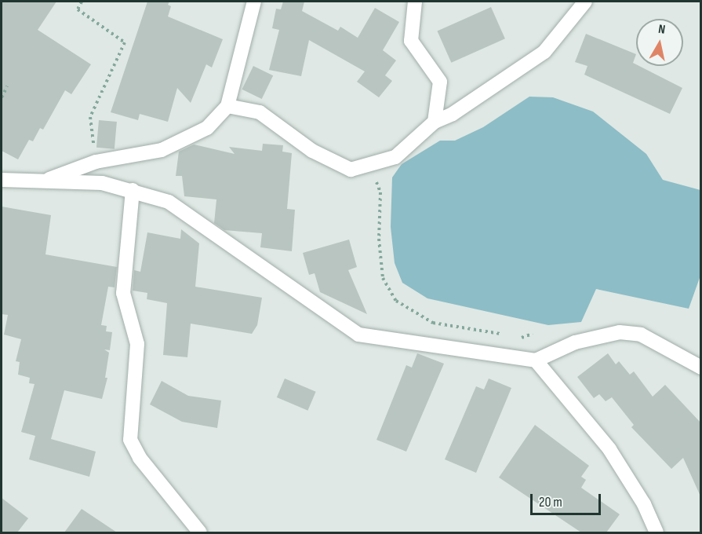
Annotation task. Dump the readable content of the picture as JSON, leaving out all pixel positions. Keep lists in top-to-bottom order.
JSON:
{
  "scale_bar": "20 m",
  "north": "top"
}
